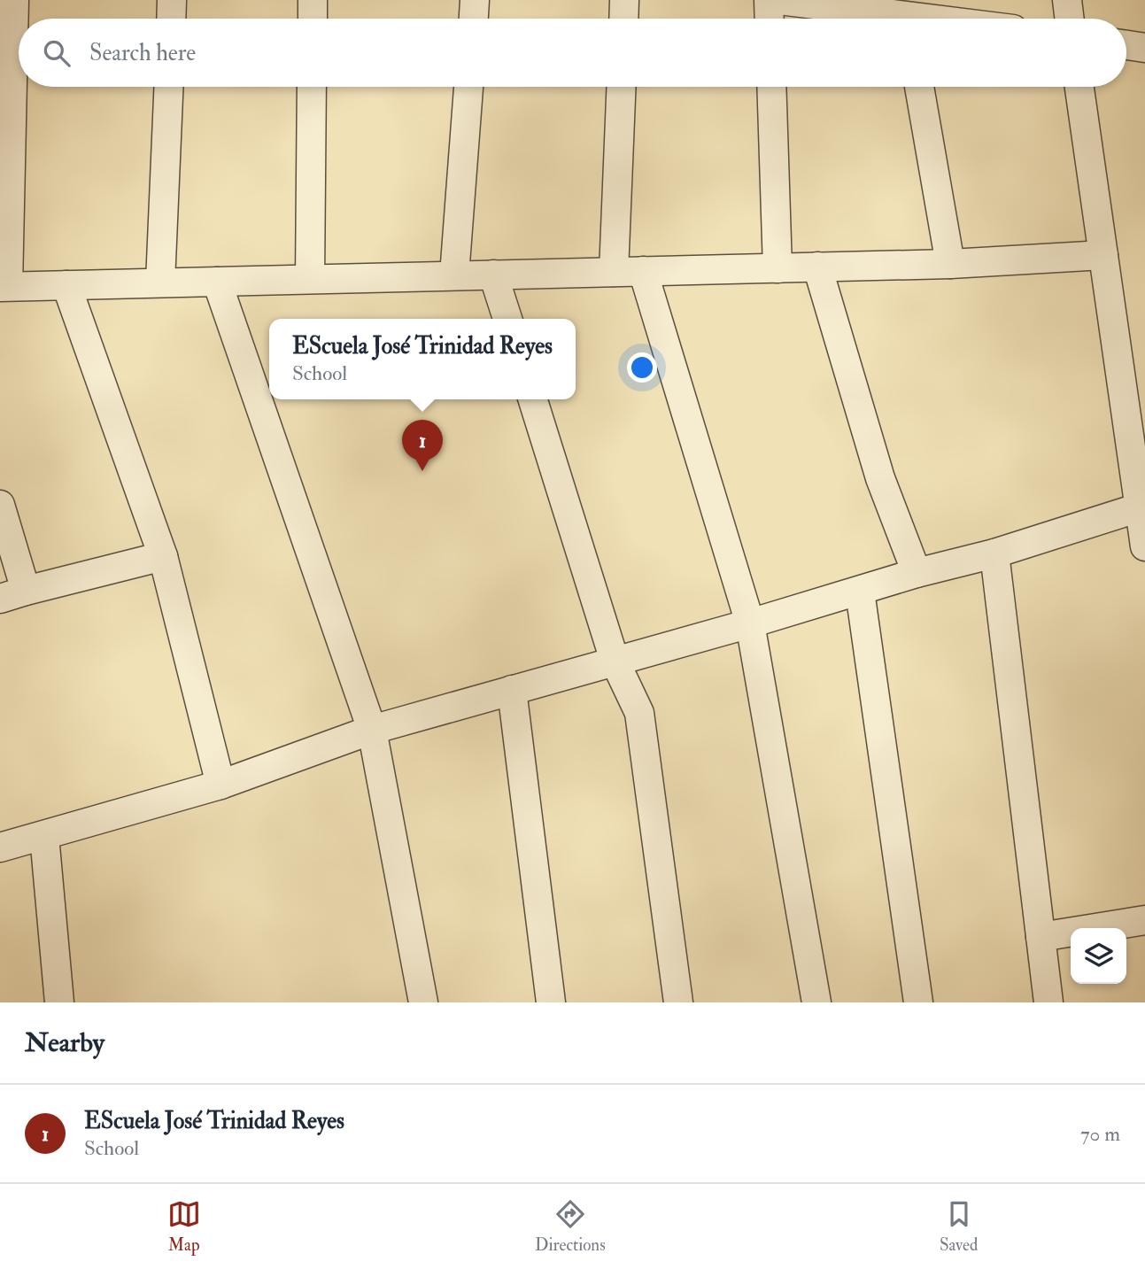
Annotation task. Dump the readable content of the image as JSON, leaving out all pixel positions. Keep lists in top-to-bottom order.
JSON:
{
  "page": {
    "search": "Search here",
    "popup": ["EScuela José Trinidad Reyes", "School"],
    "pins": "1",
    "heading": "Nearby",
    "list": [
      {
        "mark": "1",
        "name": "EScuela José Trinidad Reyes",
        "note": "School",
        "value": "70 m"
      }
    ],
    "nav": ["Map", "Directions", "Saved"]
  }
}
